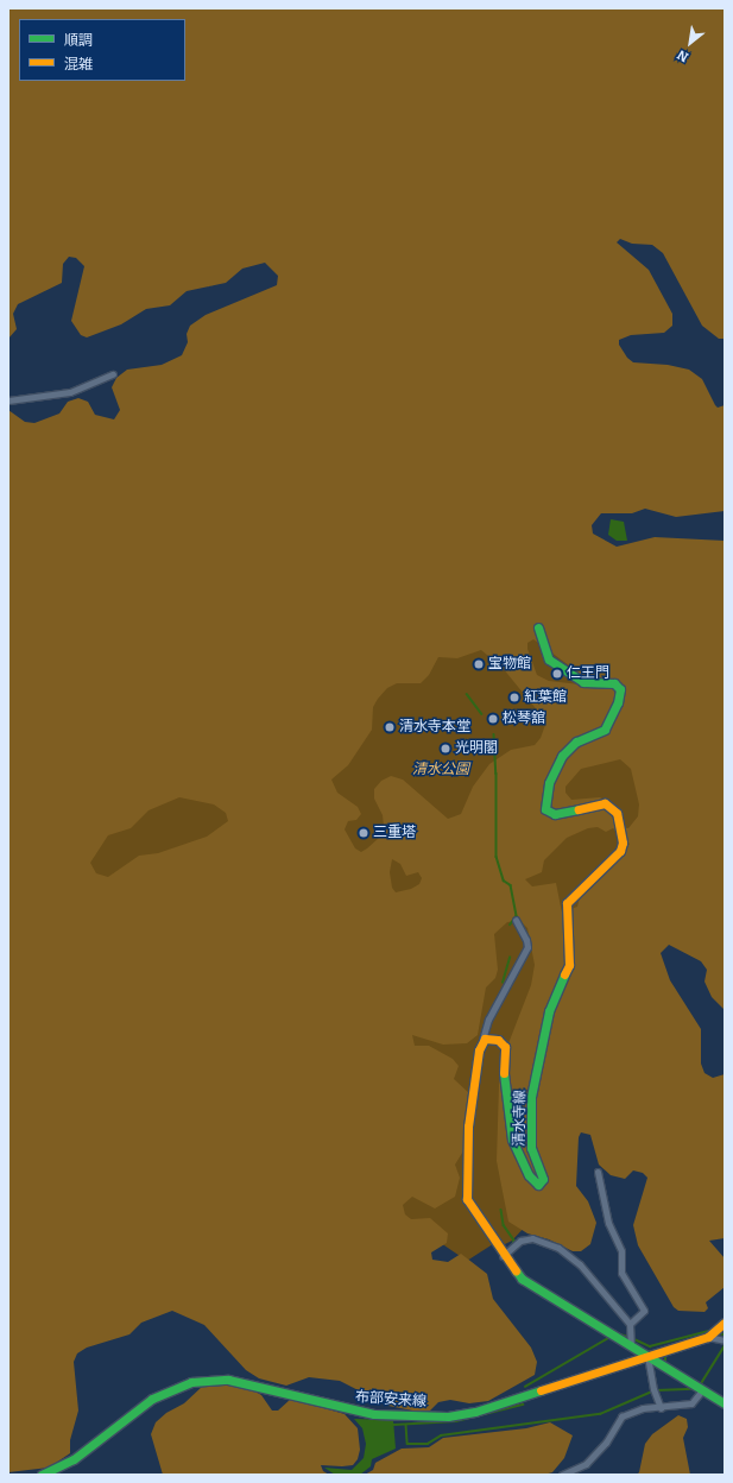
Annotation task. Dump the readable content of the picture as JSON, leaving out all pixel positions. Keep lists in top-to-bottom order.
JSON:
{
  "streets": {
    "main road": ["清水寺線", "布部安来線"]
  },
  "parks": ["清水公園"],
  "places": [
    "宝物館",
    "仁王門",
    "紅葉館",
    "松琴舘",
    "清水寺本堂",
    "光明閣",
    "三重塔"
  ],
  "legend": ["順調", "混雑"],
  "north": "bottom left"
}
